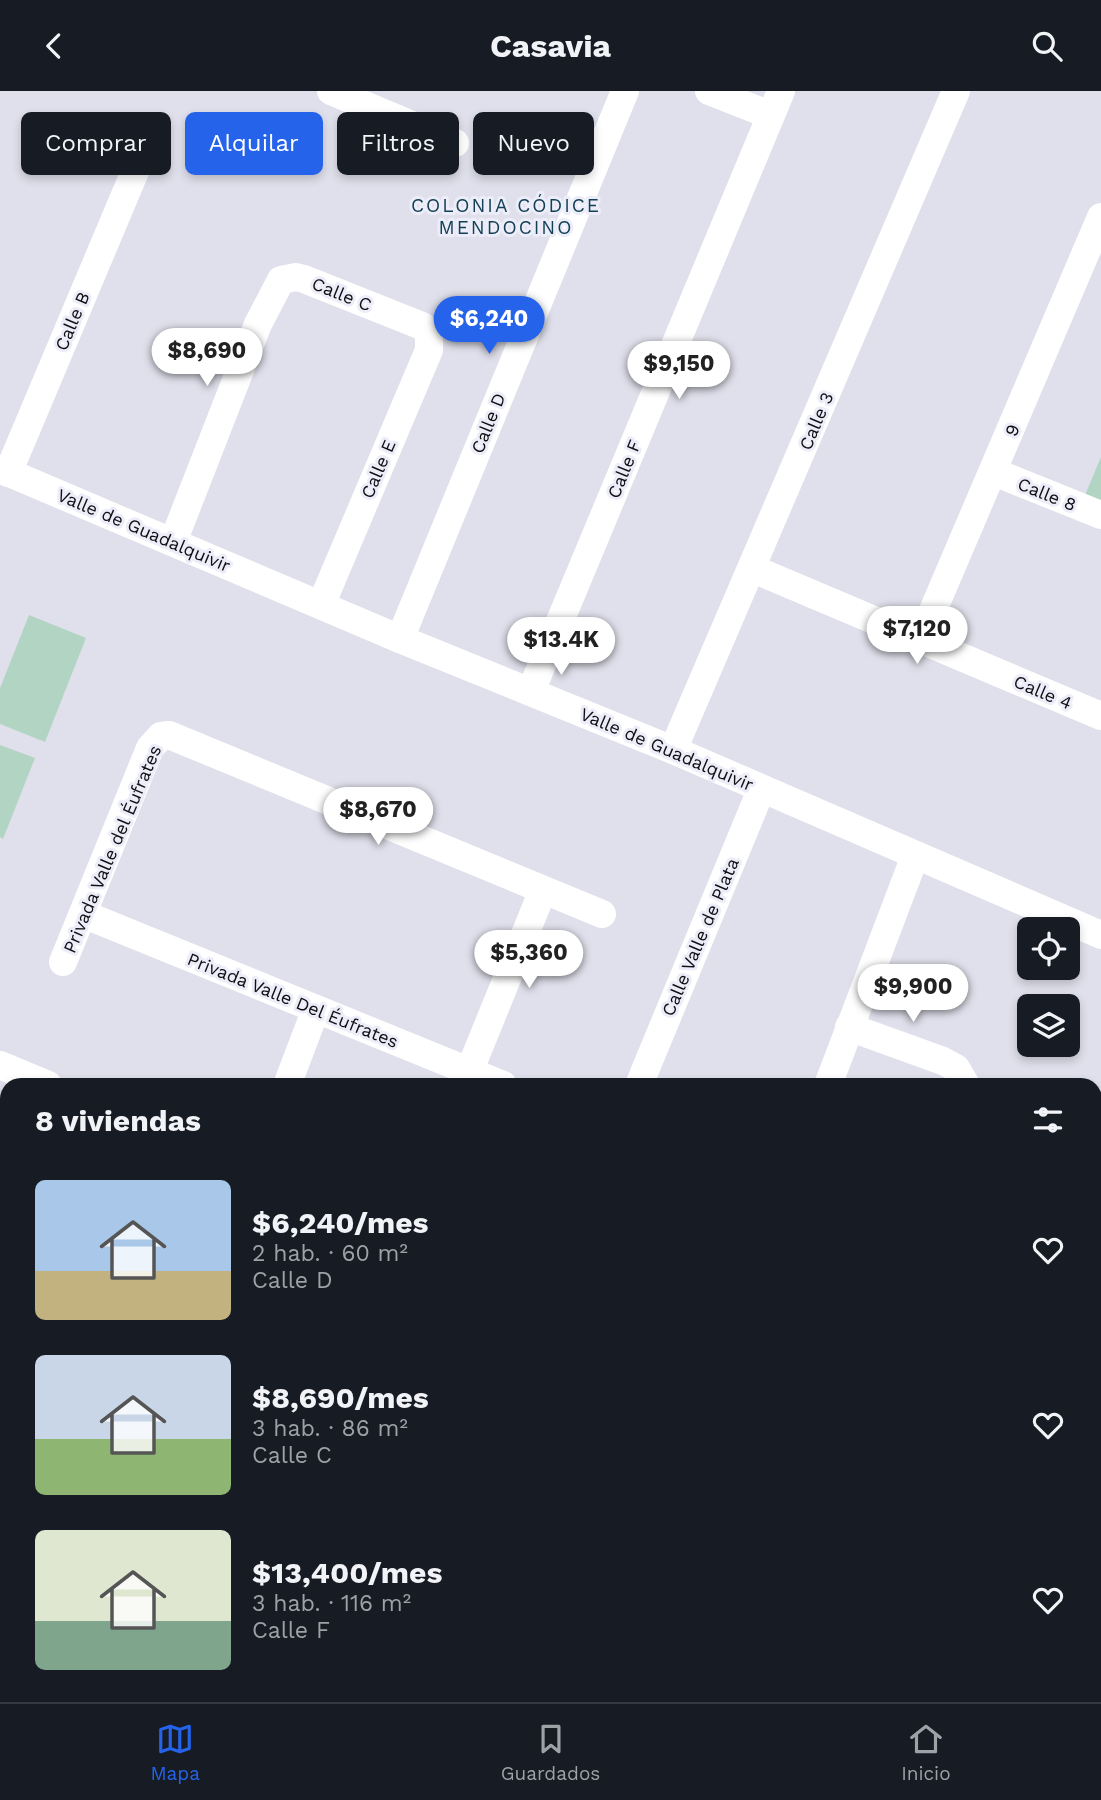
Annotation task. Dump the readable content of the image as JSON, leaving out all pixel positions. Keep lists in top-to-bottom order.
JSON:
{
  "streets": {
    "street": [
      "Calle C",
      "Calle B",
      "Calle 3",
      "Calle D",
      "9",
      "Calle E",
      "Calle F",
      "Calle 8",
      "Valle de Guadalquivir",
      "Calle 4",
      "Privada Valle del Éufrates",
      "Calle Valle de Plata",
      "Privada Valle Del Éufrates"
    ]
  },
  "crossings": [
    ["Calle C", "Calle E"],
    ["Calle C", "Valle de Guadalquivir"],
    ["Calle B", "Valle de Guadalquivir"],
    ["Calle 3", "Valle de Guadalquivir"],
    ["Calle 3", "Calle 4"],
    ["Calle D", "Valle de Guadalquivir"],
    ["9", "Calle 8"],
    ["9", "Calle 4"],
    ["Calle E", "Valle de Guadalquivir"],
    ["Calle F", "Valle de Guadalquivir"],
    ["Valle de Guadalquivir", "Calle Valle de Plata"],
    ["Privada Valle del Éufrates", "Privada Valle Del Éufrates"]
  ],
  "districts": ["COLONIA CÓDICE MENDOCINO"],
  "page": {
    "header": "Casavia",
    "chip": [
      "Comprar",
      "Alquilar",
      "Filtros",
      "Nuevo"
    ],
    "price": [
      "$6,240",
      "$8,690",
      "$9,150",
      "$7,120",
      "$13.4K",
      "$8,670",
      "$5,360",
      "$9,900"
    ],
    "heading": "8 viviendas",
    "list": [
      {
        "name": "$6,240/mes",
        "note": "2 hab. · 60 m² · Calle D"
      },
      {
        "name": "$8,690/mes",
        "note": "3 hab. · 86 m² · Calle C"
      },
      {
        "name": "$13,400/mes",
        "note": "3 hab. · 116 m² · Calle F"
      }
    ],
    "tabs": ["Mapa", "Guardados", "Inicio"]
  }
}
